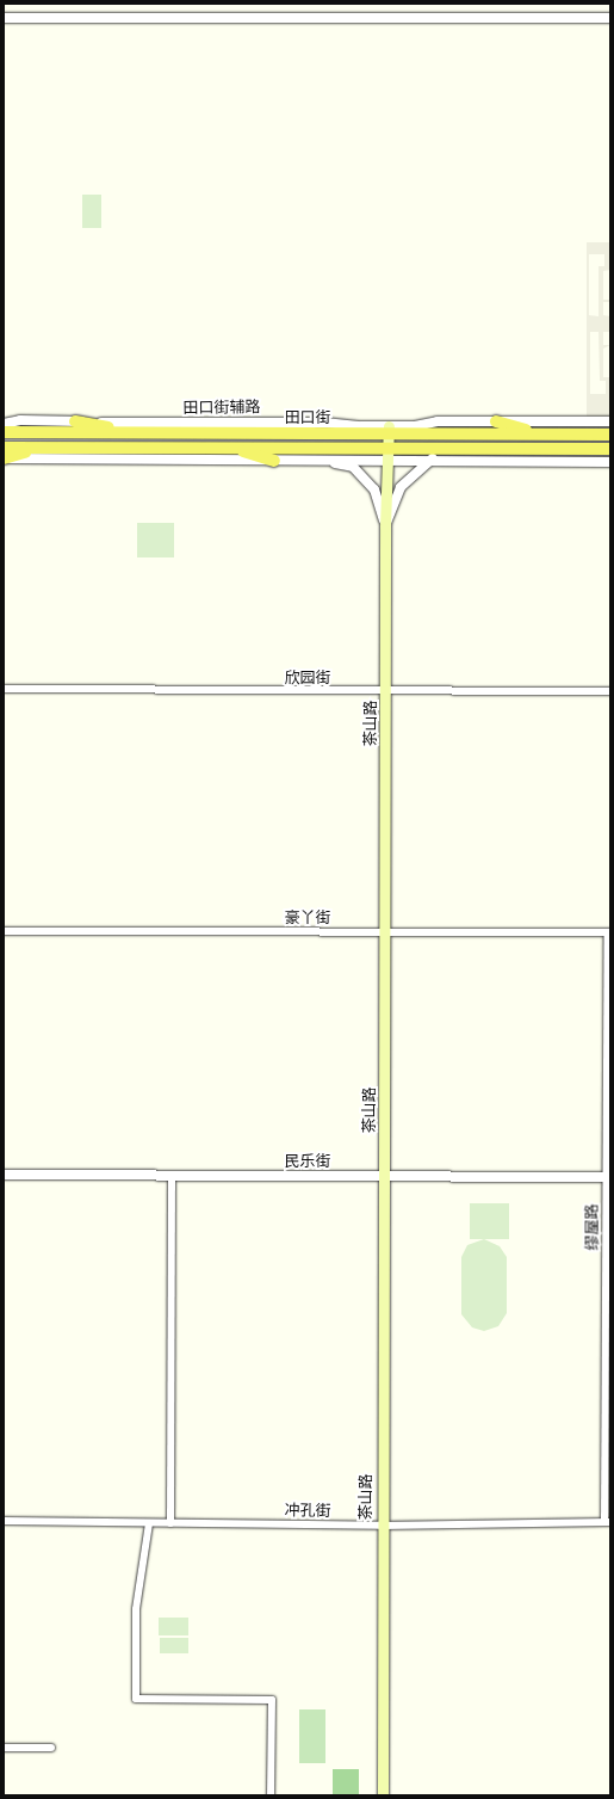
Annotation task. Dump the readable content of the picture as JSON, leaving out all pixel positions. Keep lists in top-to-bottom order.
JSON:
{
  "streets": {
    "main road": ["田口街", "茶山路"],
    "street": [
      "田口街辅路",
      "欣园街",
      "豪丫街",
      "民乐街",
      "缪屋路",
      "冲孔街"
    ]
  },
  "crossings": [
    ["田口街辅路", "田口街"],
    ["田口街辅路", "茶山路"],
    ["田口街", "茶山路"],
    ["欣园街", "茶山路"],
    ["茶山路", "豪丫街"],
    ["茶山路", "民乐街"],
    ["茶山路", "冲孔街"],
    ["豪丫街", "缪屋路"],
    ["民乐街", "缪屋路"],
    ["缪屋路", "冲孔街"]
  ]
}
